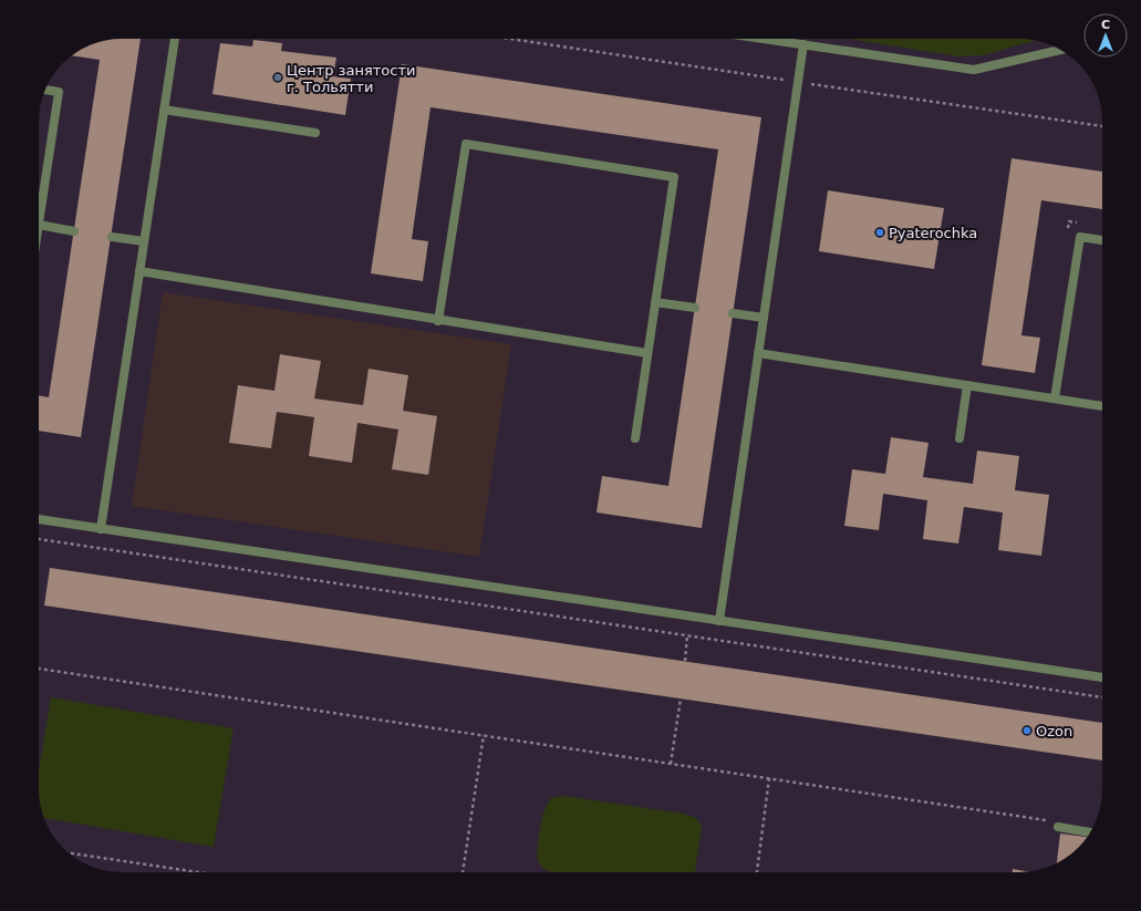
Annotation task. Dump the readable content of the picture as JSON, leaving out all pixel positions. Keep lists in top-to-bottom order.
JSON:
{
  "places": ["Центр занятости г. Тольятти", "Pyaterochka", "Ozon"],
  "north": "top"
}
